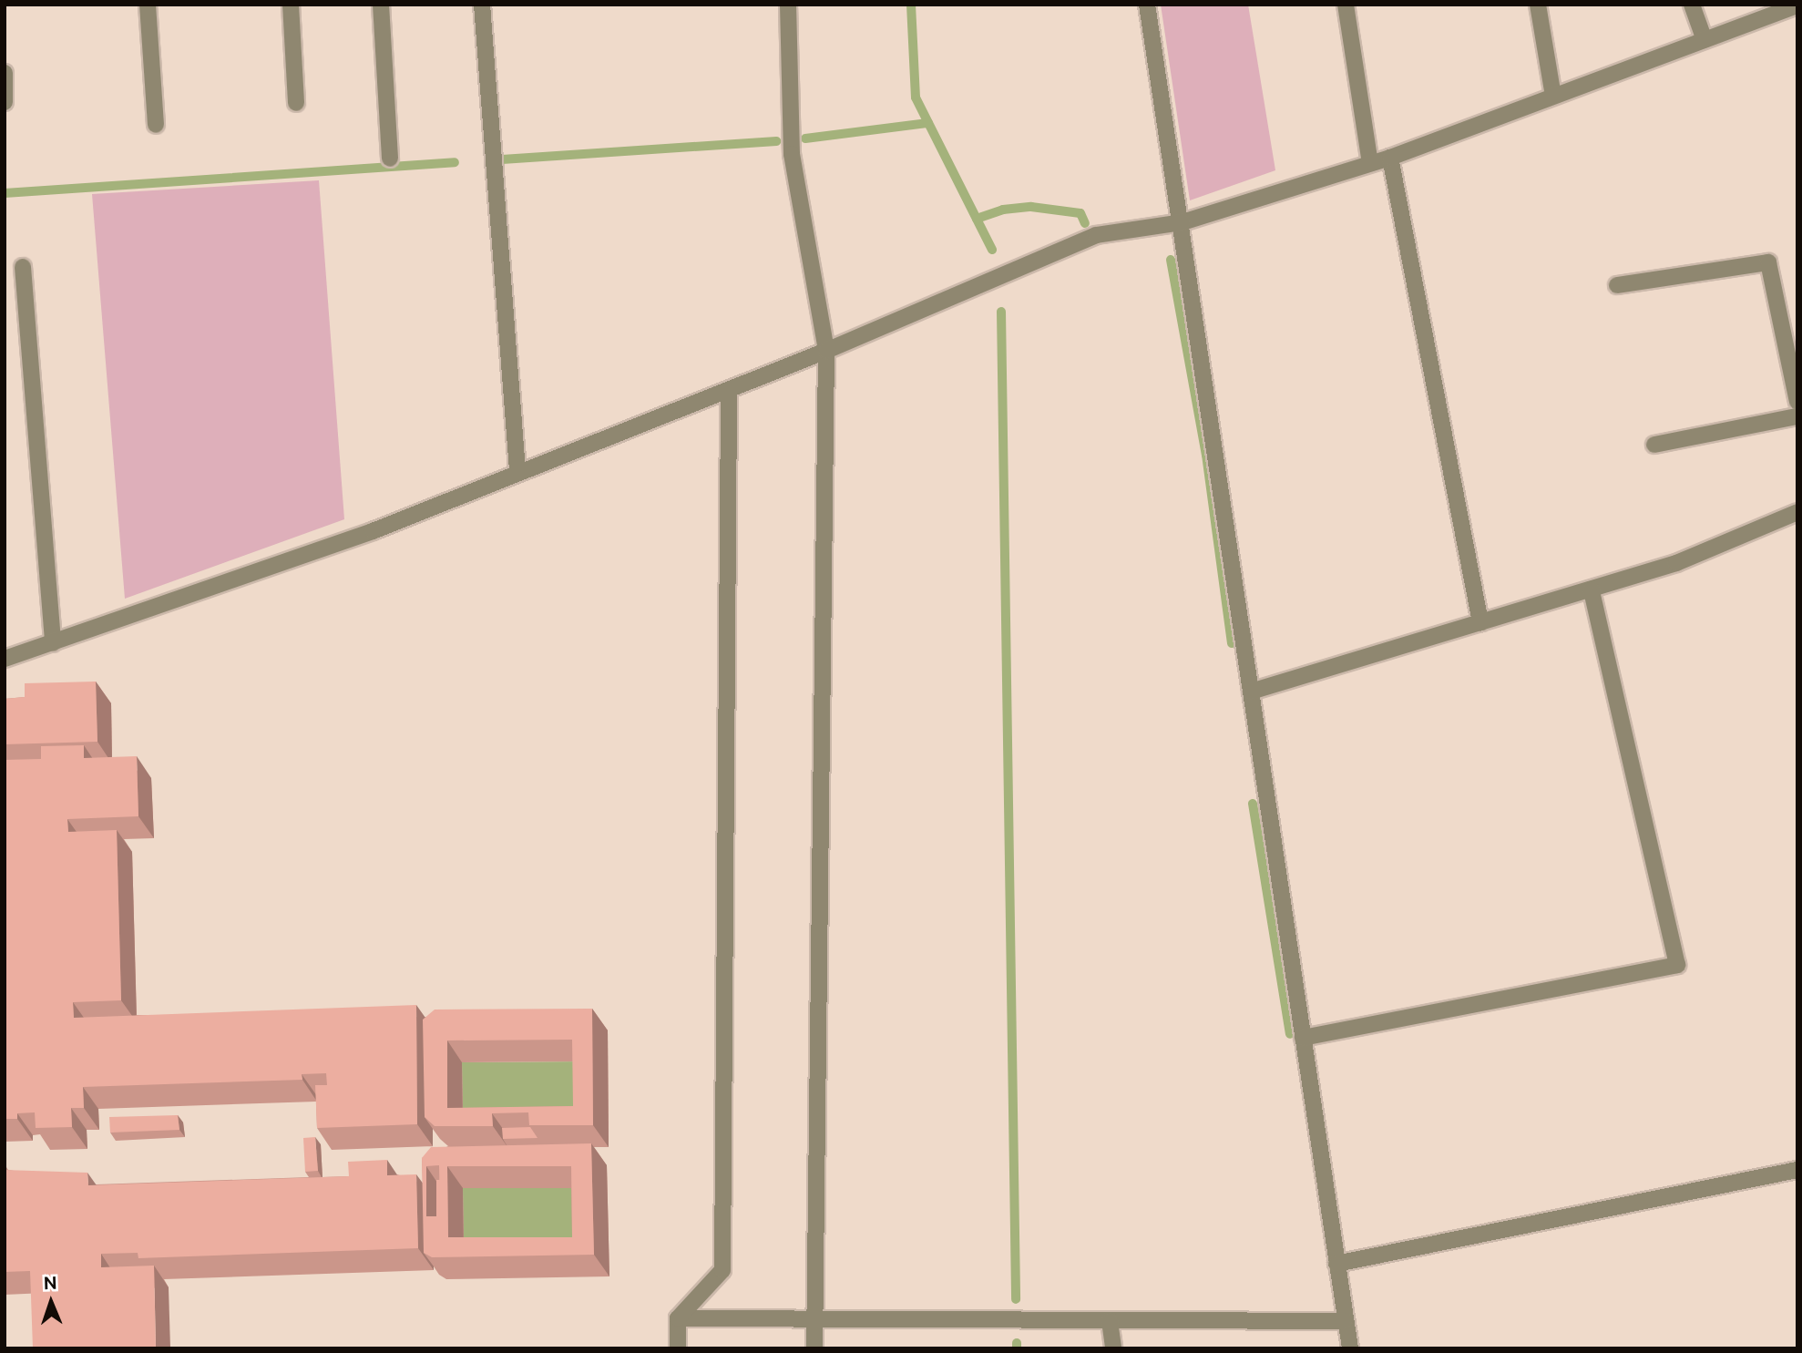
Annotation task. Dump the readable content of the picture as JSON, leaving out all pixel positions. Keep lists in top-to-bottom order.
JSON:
{
  "north": "top"
}
